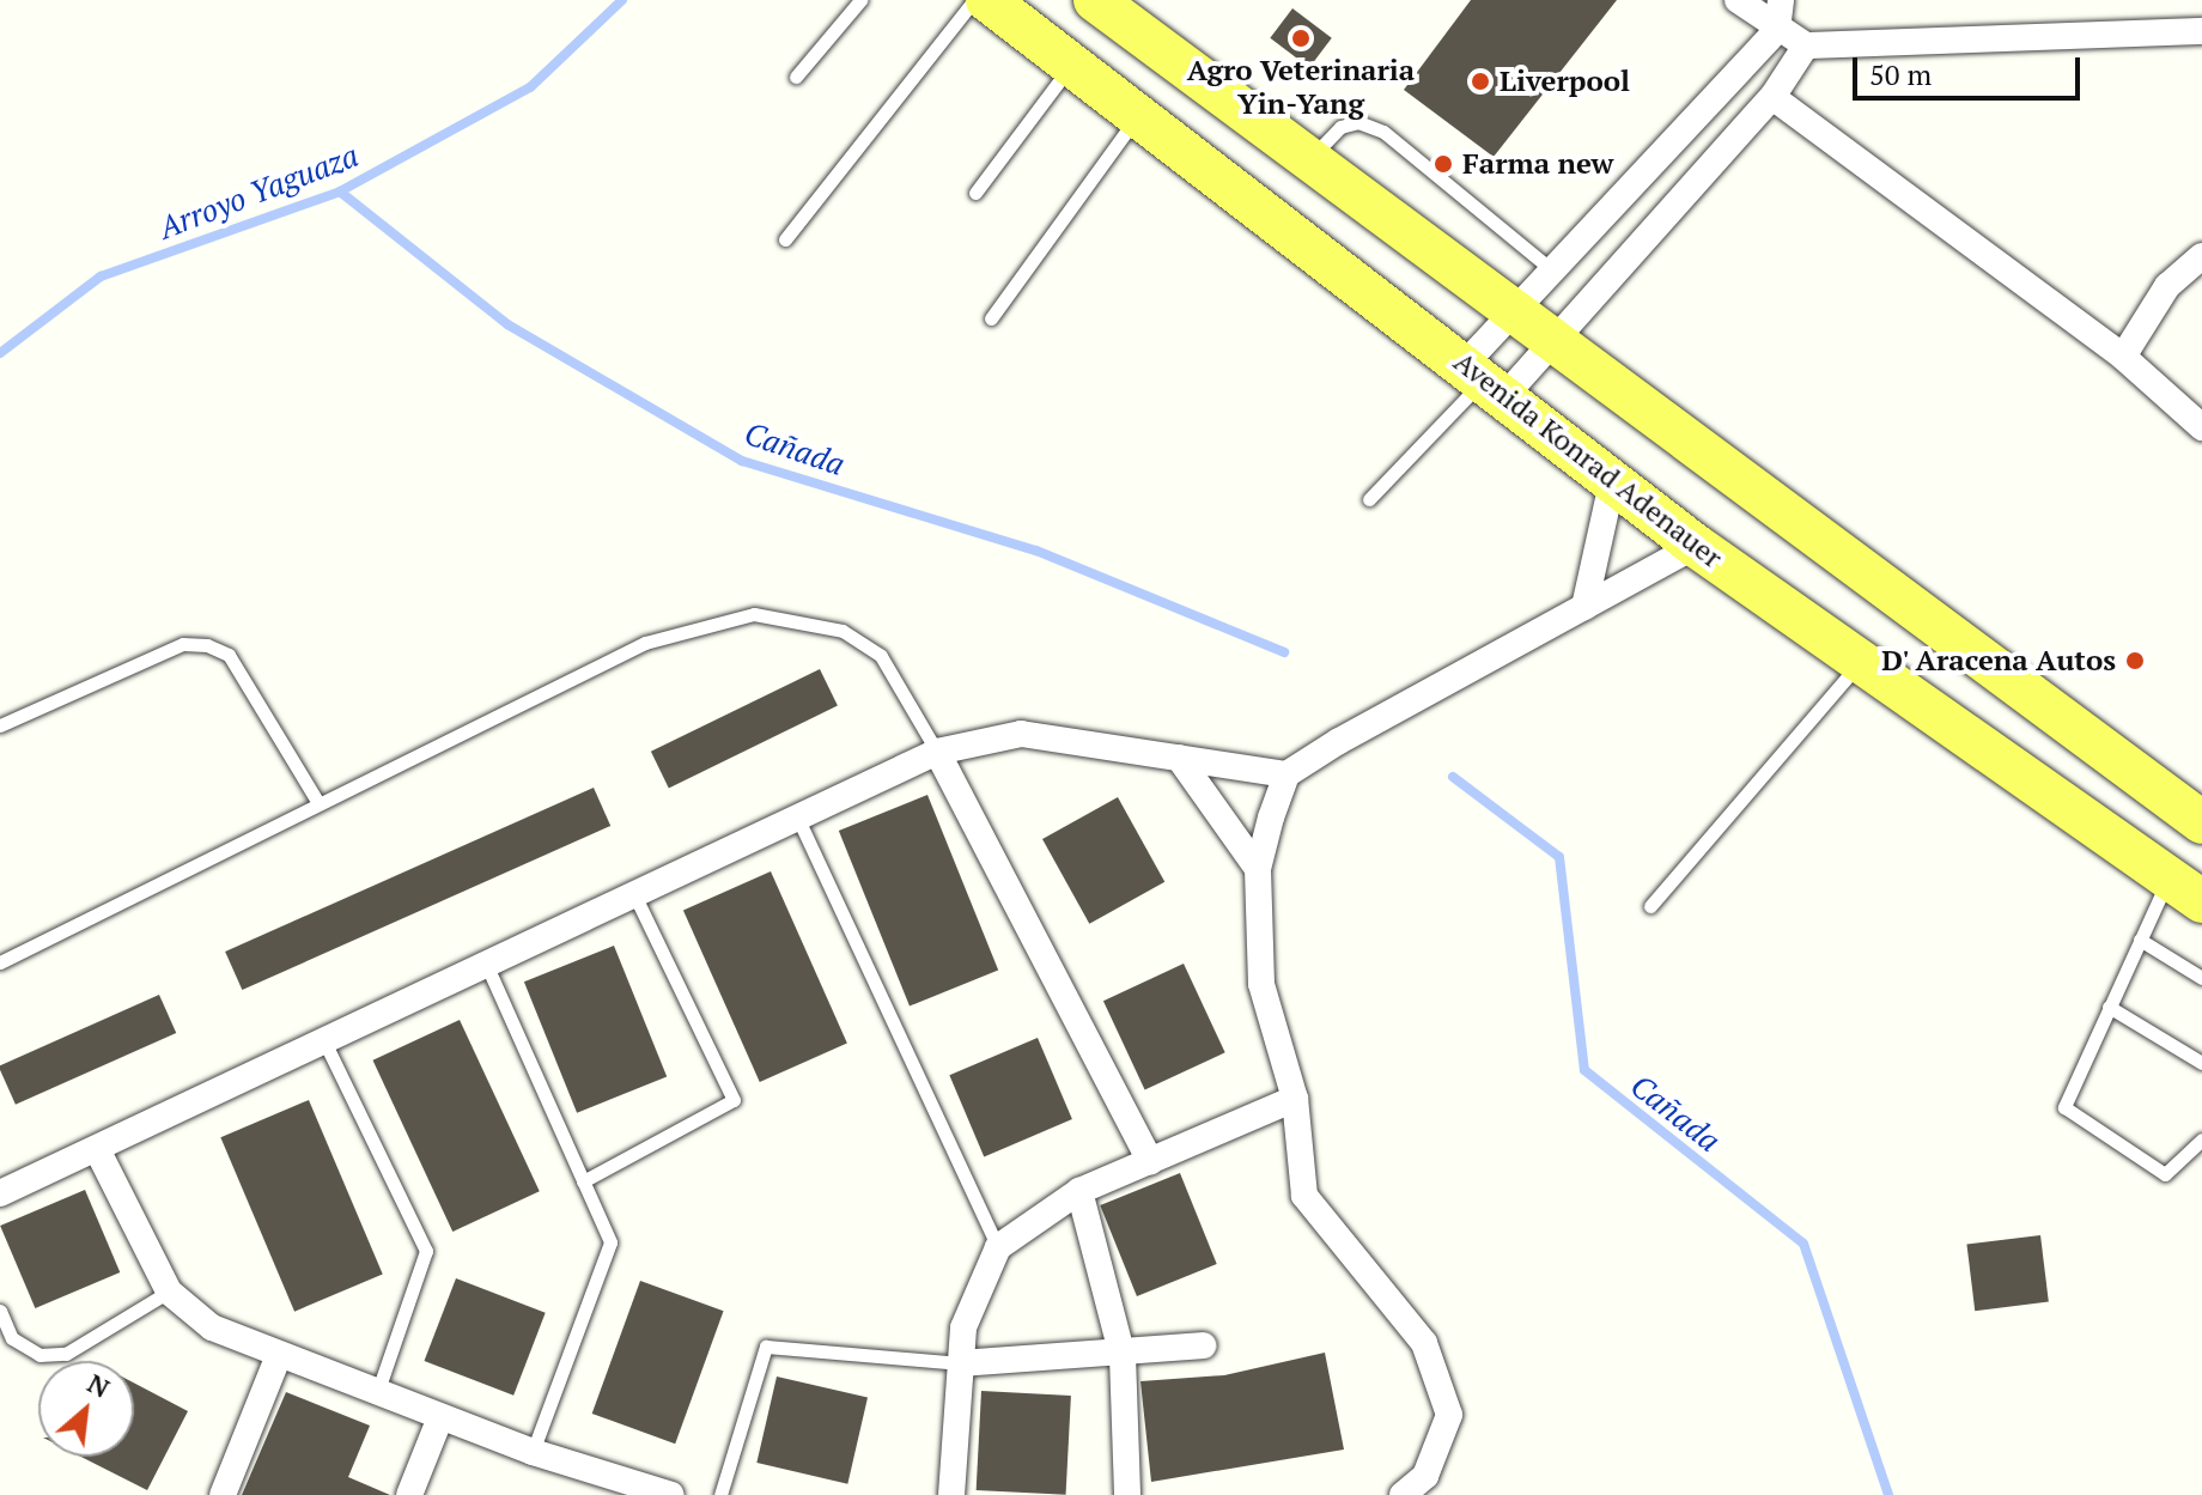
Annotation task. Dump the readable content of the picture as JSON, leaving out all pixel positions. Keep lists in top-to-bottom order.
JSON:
{
  "streets": {
    "main road": ["Avenida Konrad Adenauer"]
  },
  "water": ["Arroyo Yaguaza", "Cañada"],
  "places": [
    "Agro Veterinaria Yin-Yang",
    "Liverpool",
    "Farma new",
    "D' Aracena Autos"
  ],
  "scale_bar": "50 m",
  "north": "top right"
}
